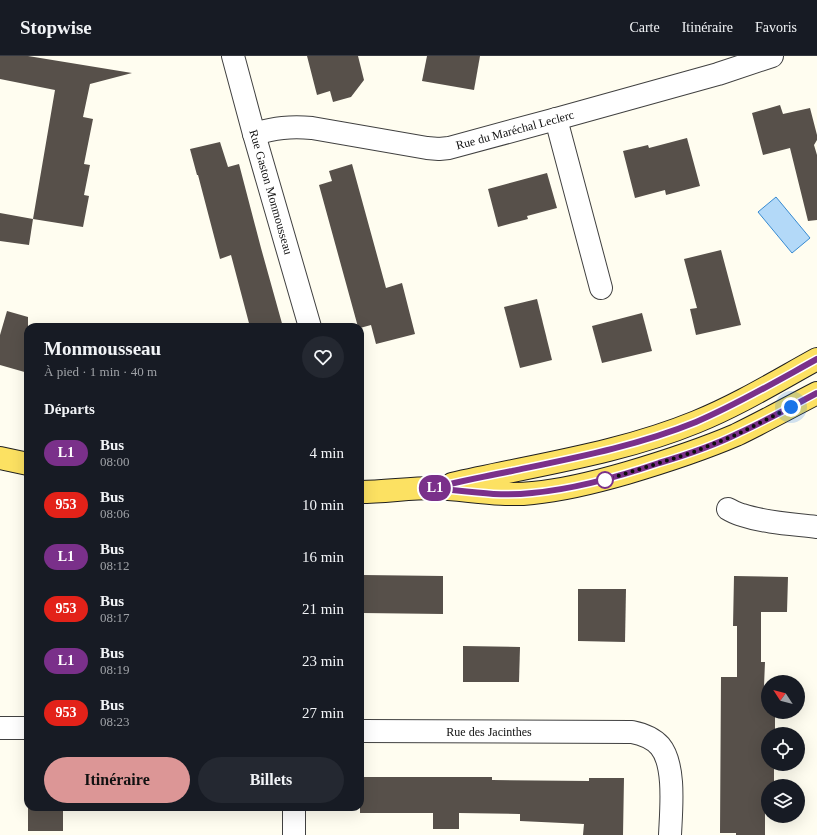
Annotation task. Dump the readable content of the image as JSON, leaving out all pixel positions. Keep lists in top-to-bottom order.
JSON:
{
  "streets": {
    "street": ["Rue du Maréchal Leclerc", "Rue Gaston Monmousseau", "Rue des Jacinthes"]
  },
  "crossings": [
    ["Rue du Maréchal Leclerc", "Rue Gaston Monmousseau"]
  ],
  "lines": ["bus line L1"],
  "north": "top left",
  "page": {
    "header": "Stopwise",
    "nav": ["Carte", "Itinéraire", "Favoris"],
    "on_map": "L1",
    "heading": [
      ["Monmousseau", "À pied · 1 min · 40 m"],
      "Départs"
    ],
    "list": [
      {
        "mark": "L1",
        "name": "Bus",
        "note": "08:00",
        "value": "4 min"
      },
      {
        "mark": "953",
        "name": "Bus",
        "note": "08:06",
        "value": "10 min"
      },
      {
        "mark": "L1",
        "name": "Bus",
        "note": "08:12",
        "value": "16 min"
      },
      {
        "mark": "953",
        "name": "Bus",
        "note": "08:17",
        "value": "21 min"
      },
      {
        "mark": "L1",
        "name": "Bus",
        "note": "08:19",
        "value": "23 min"
      },
      {
        "mark": "953",
        "name": "Bus",
        "note": "08:23",
        "value": "27 min"
      }
    ],
    "buttons": ["Itinéraire", "Billets"]
  }
}
